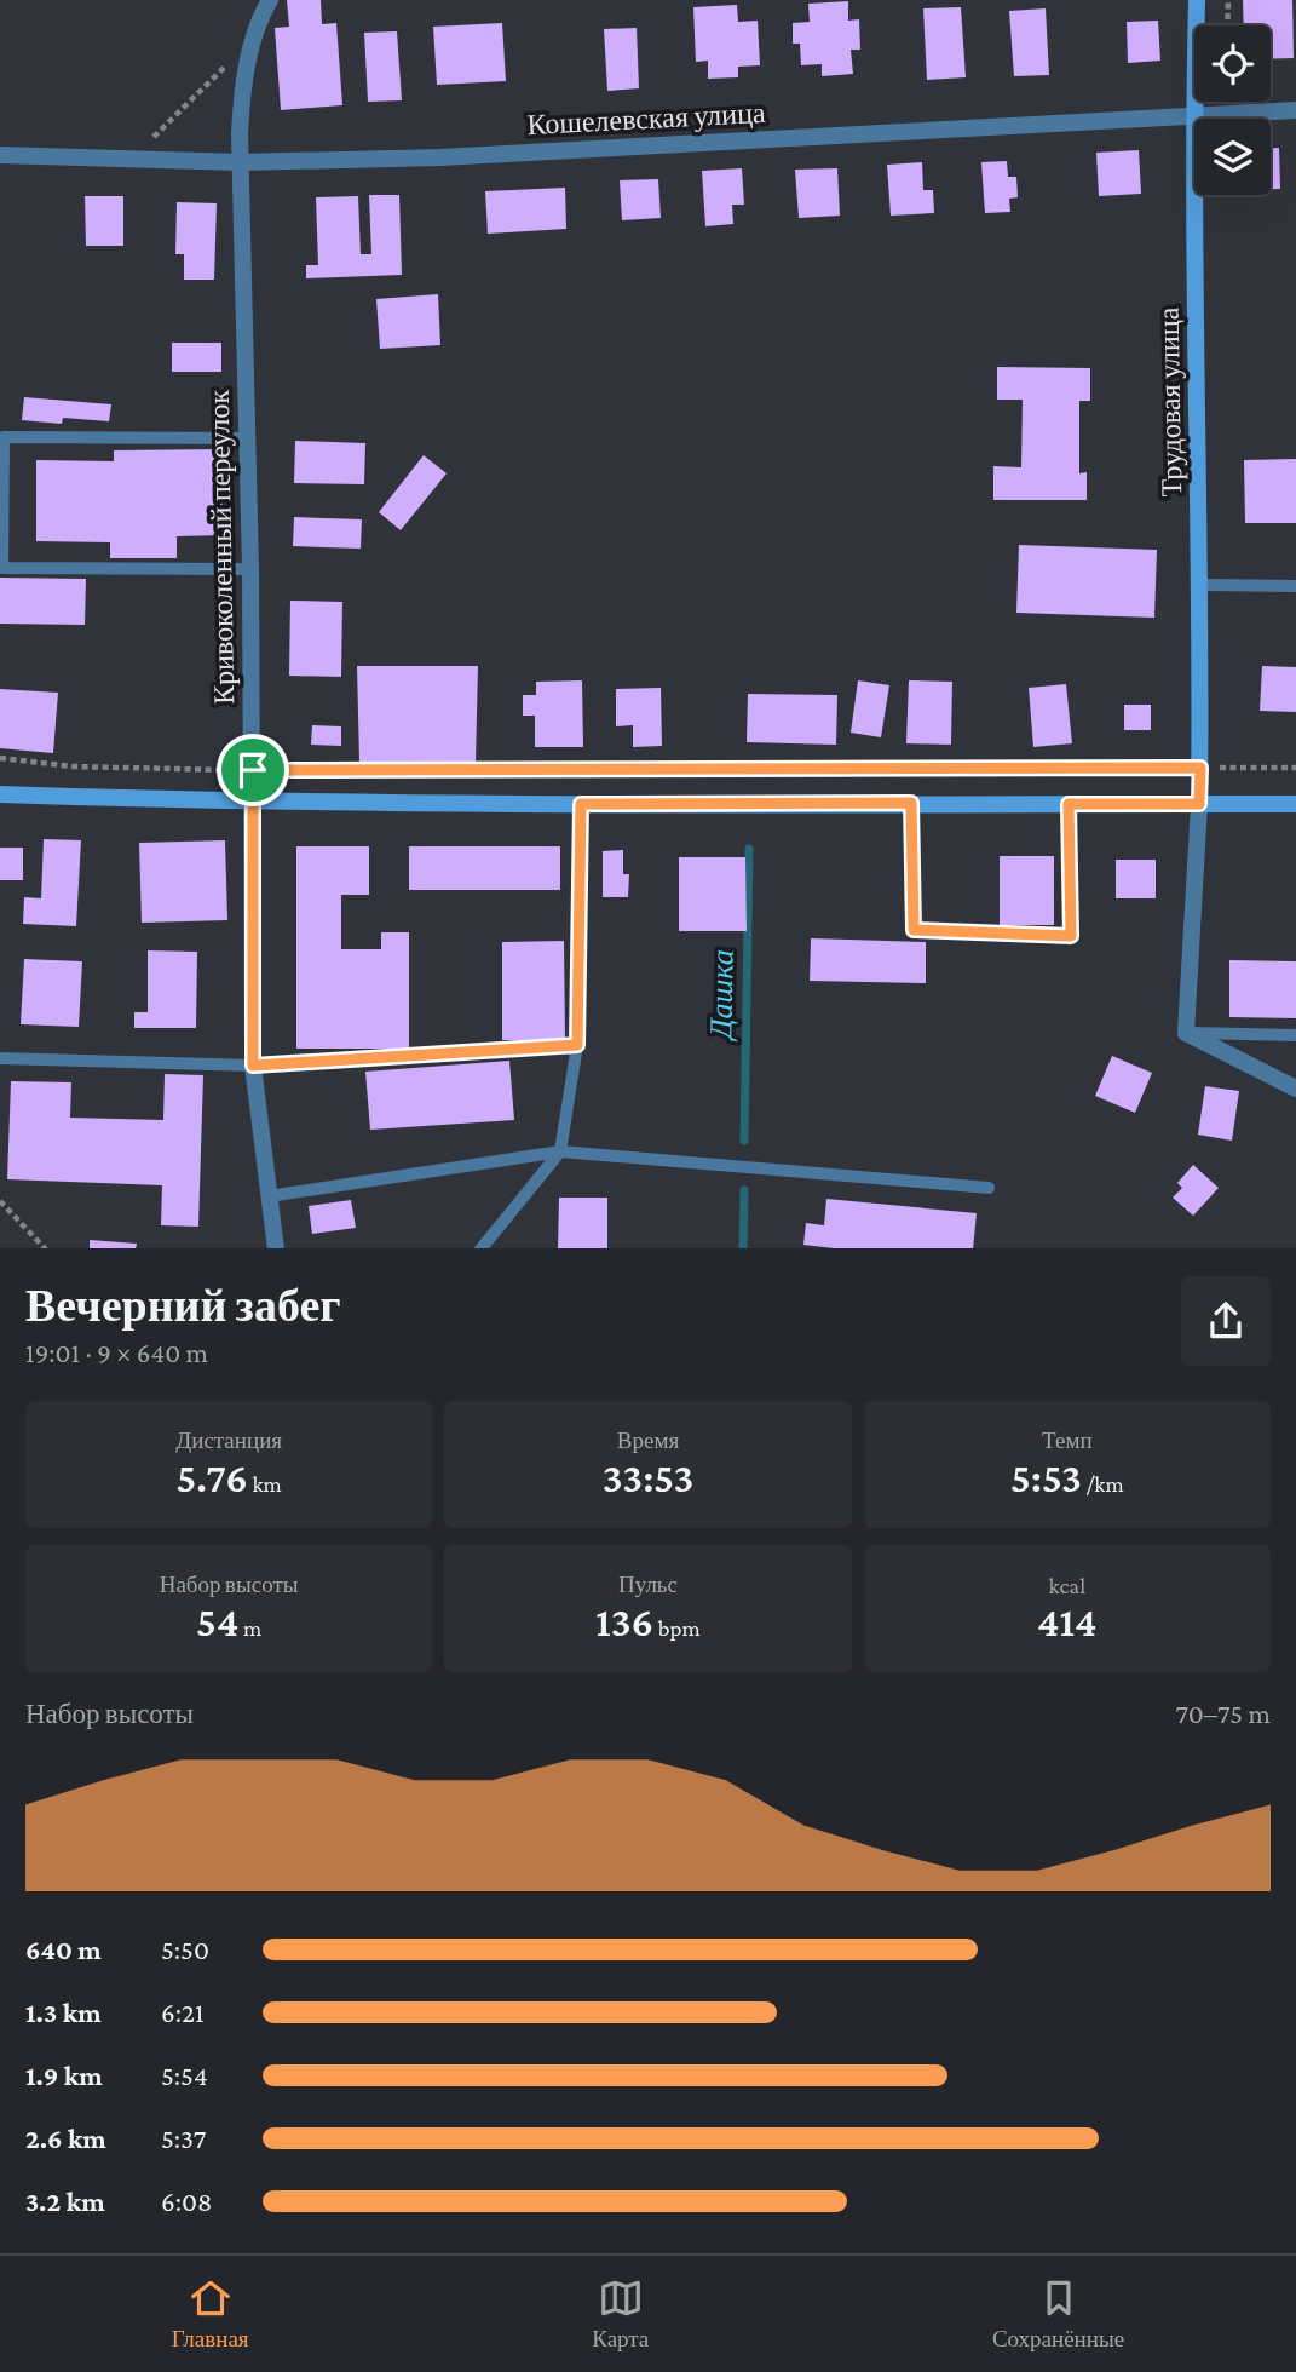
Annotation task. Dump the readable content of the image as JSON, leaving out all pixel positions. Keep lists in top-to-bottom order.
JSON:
{
  "streets": {
    "main road": ["Трудовая улица"],
    "street": ["Кошелевская улица", "Кривоколенный переулок"]
  },
  "crossings": [
    ["Кошелевская улица", "Трудовая улица"],
    ["Кошелевская улица", "Кривоколенный переулок"]
  ],
  "water": ["Дашка"],
  "page": {
    "heading": ["Вечерний забег", "19:01 · 9 × 640 m"],
    "stats": [
      ["Дистанция", "5.76 km"],
      ["Время", "33:53"],
      ["Темп", "5:53 /km"],
      ["Набор высоты", "54 m"],
      ["Пульс", "136 bpm"],
      ["kcal", "414"]
    ],
    "chart": ["Набор высоты", "70–75 m"],
    "list": [
      {
        "name": "640 m",
        "note": "5:50"
      },
      {
        "name": "1.3 km",
        "note": "6:21"
      },
      {
        "name": "1.9 km",
        "note": "5:54"
      },
      {
        "name": "2.6 km",
        "note": "5:37"
      },
      {
        "name": "3.2 km",
        "note": "6:08"
      }
    ],
    "tabs": ["Главная", "Карта", "Сохранённые"]
  }
}
